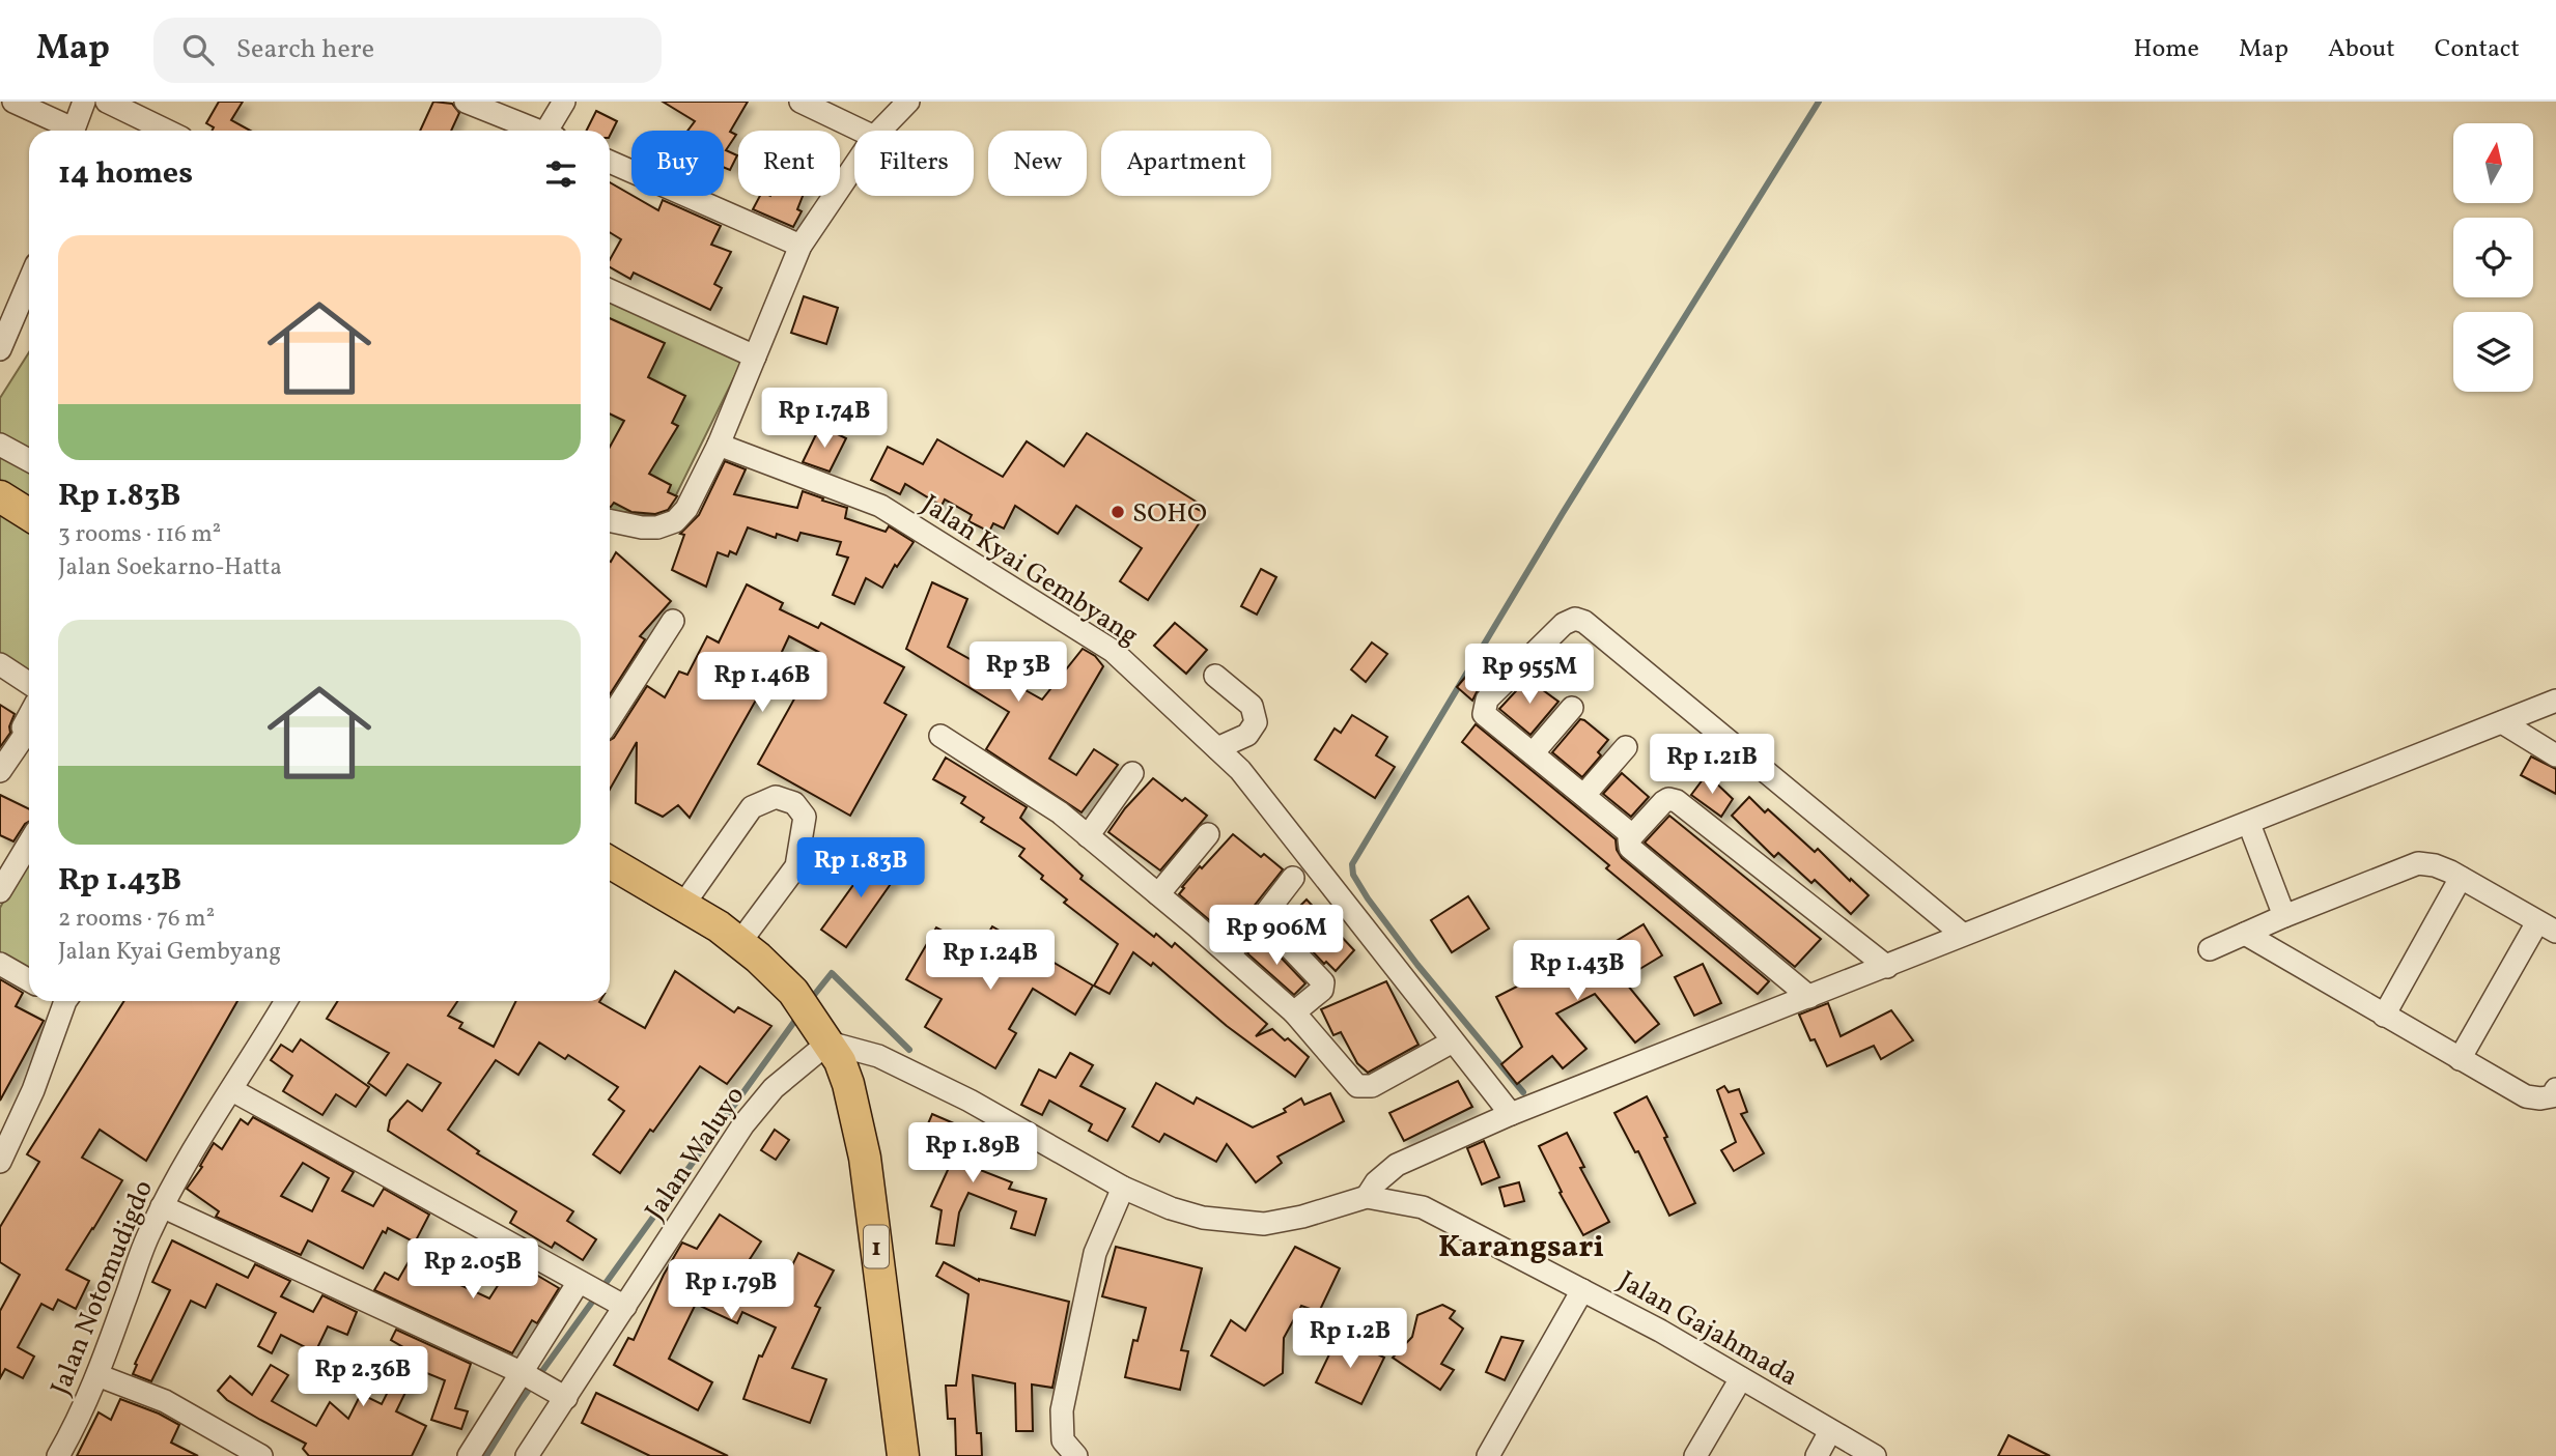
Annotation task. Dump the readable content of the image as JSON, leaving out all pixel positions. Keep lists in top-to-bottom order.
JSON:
{
  "streets": {
    "highway": ["1"],
    "street": [
      "Jalan Kyai Gembyang",
      "Jalan Waluyo",
      "Jalan Notomudigdo",
      "Jalan Gajahmada"
    ]
  },
  "crossings": [
    ["Jalan Waluyo", "1"],
    ["Jalan Waluyo", "Jalan Gajahmada"],
    ["1", "Jalan Gajahmada"]
  ],
  "districts": ["Karangsari"],
  "places": ["SOHO"],
  "north": "top",
  "page": {
    "header": "Map",
    "search": "Search here",
    "nav": [
      "Home",
      "Map",
      "About",
      "Contact"
    ],
    "chip": [
      "Buy",
      "Rent",
      "Filters",
      "New",
      "Apartment"
    ],
    "heading": "14 homes",
    "list": [
      {
        "name": "Rp 1.83B",
        "note": "3 rooms · 116 m² · Jalan Soekarno-Hatta"
      },
      {
        "name": "Rp 1.43B",
        "note": "2 rooms · 76 m² · Jalan Kyai Gembyang"
      }
    ],
    "price": [
      "Rp 1.74B",
      "Rp 3B",
      "Rp 955M",
      "Rp 1.46B",
      "Rp 1.21B",
      "Rp 1.83B",
      "Rp 906M",
      "Rp 1.24B",
      "Rp 1.43B",
      "Rp 1.89B",
      "Rp 2.05B",
      "Rp 1.79B",
      "Rp 1.2B",
      "Rp 2.36B"
    ]
  }
}
